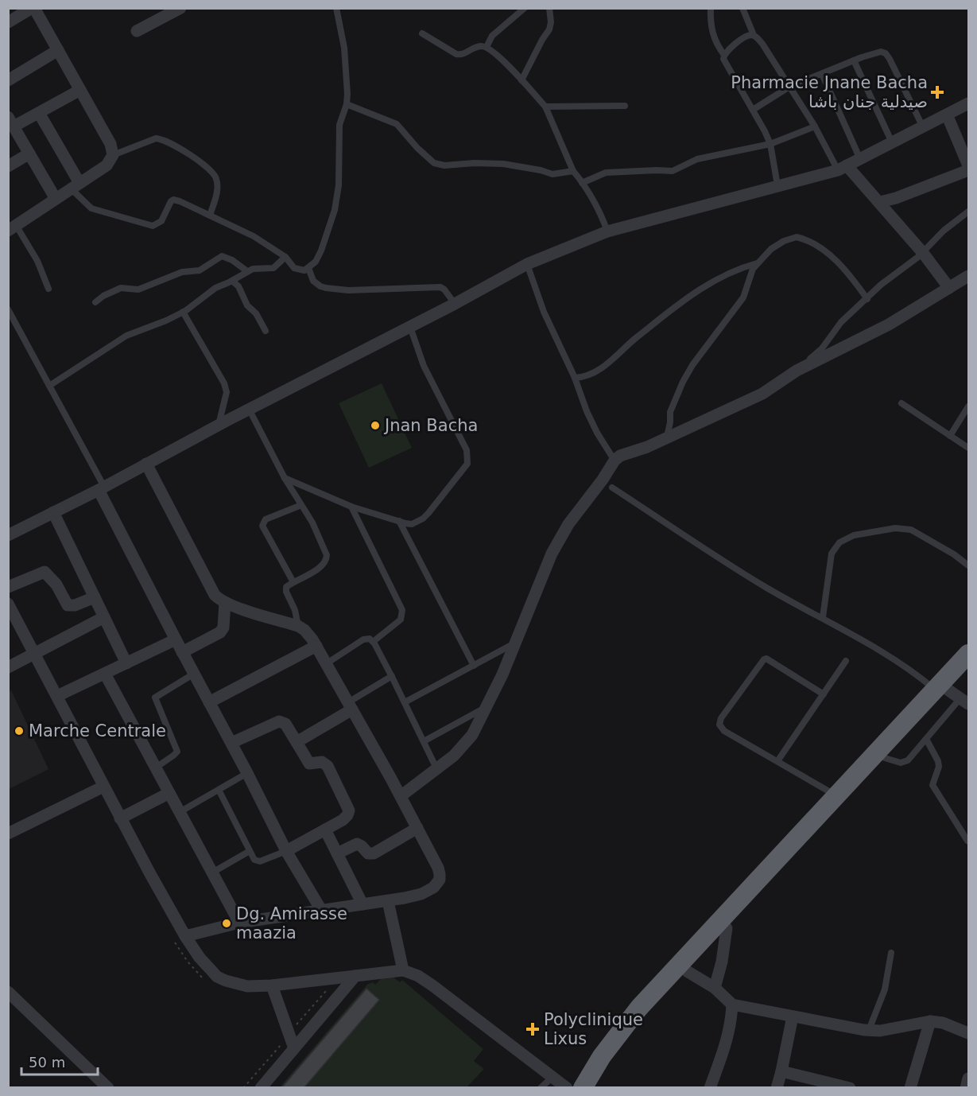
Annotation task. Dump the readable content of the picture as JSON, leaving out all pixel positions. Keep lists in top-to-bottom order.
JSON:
{
  "places": {
    "health": ["Pharmacie Jnane Bacha صيدلية جنان باشا", "Polyclinique Lixus"],
    "other": ["Jnan Bacha", "Marche Centrale", "Dg. Amirasse maazia"]
  },
  "scale_bar": "50 m"
}
